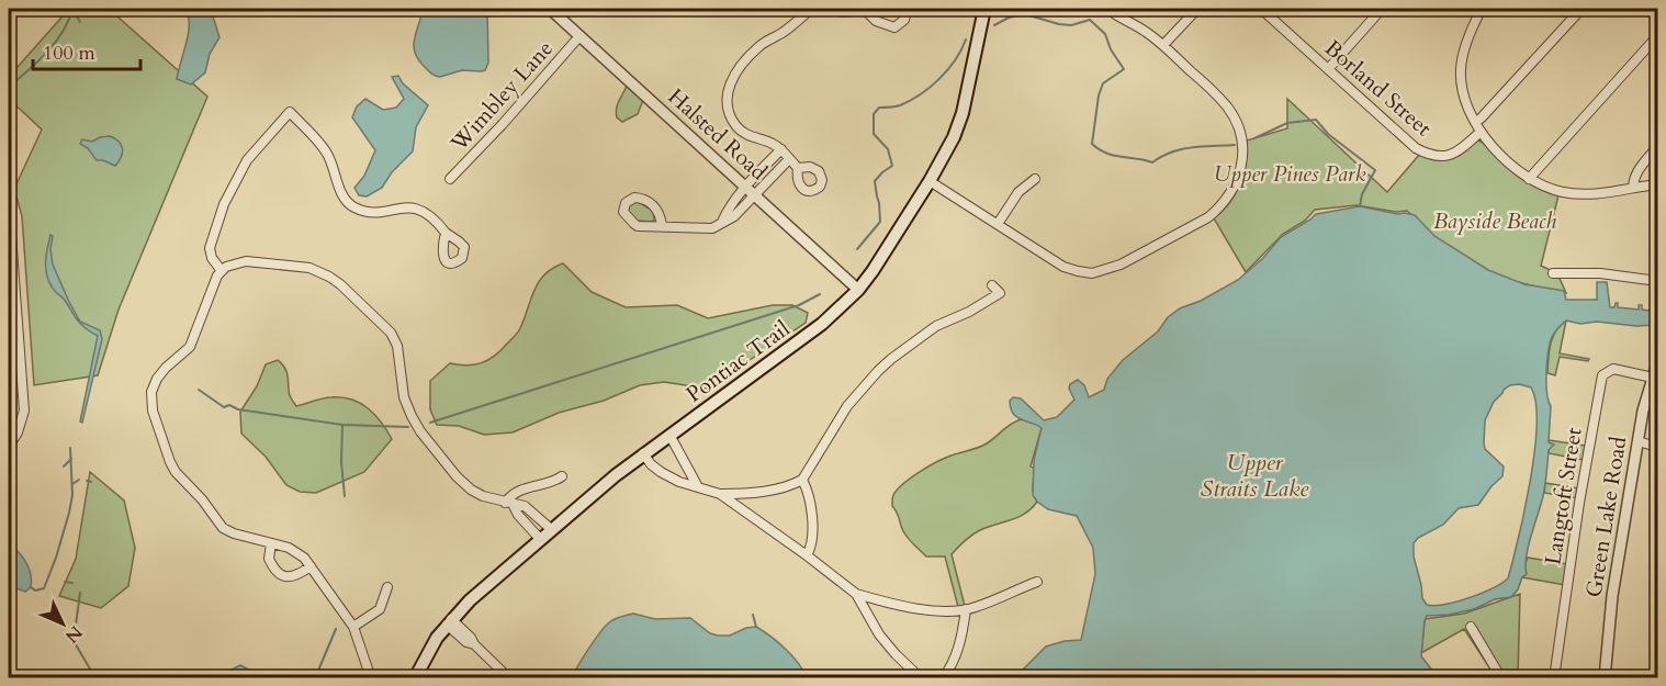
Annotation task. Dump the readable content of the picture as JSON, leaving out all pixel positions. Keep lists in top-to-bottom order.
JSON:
{
  "streets": {
    "main road": ["Pontiac Trail"],
    "street": [
      "Borland Street",
      "Wimbley Lane",
      "Halsted Road",
      "Langtoft Street",
      "Green Lake Road"
    ]
  },
  "crossings": [
    ["Wimbley Lane", "Halsted Road"],
    ["Halsted Road", "Pontiac Trail"],
    ["Langtoft Street", "Green Lake Road"]
  ],
  "water": ["Upper Straits Lake"],
  "parks": ["Upper Pines Park", "Bayside Beach"],
  "scale_bar": "100 m",
  "north": "bottom right"
}
